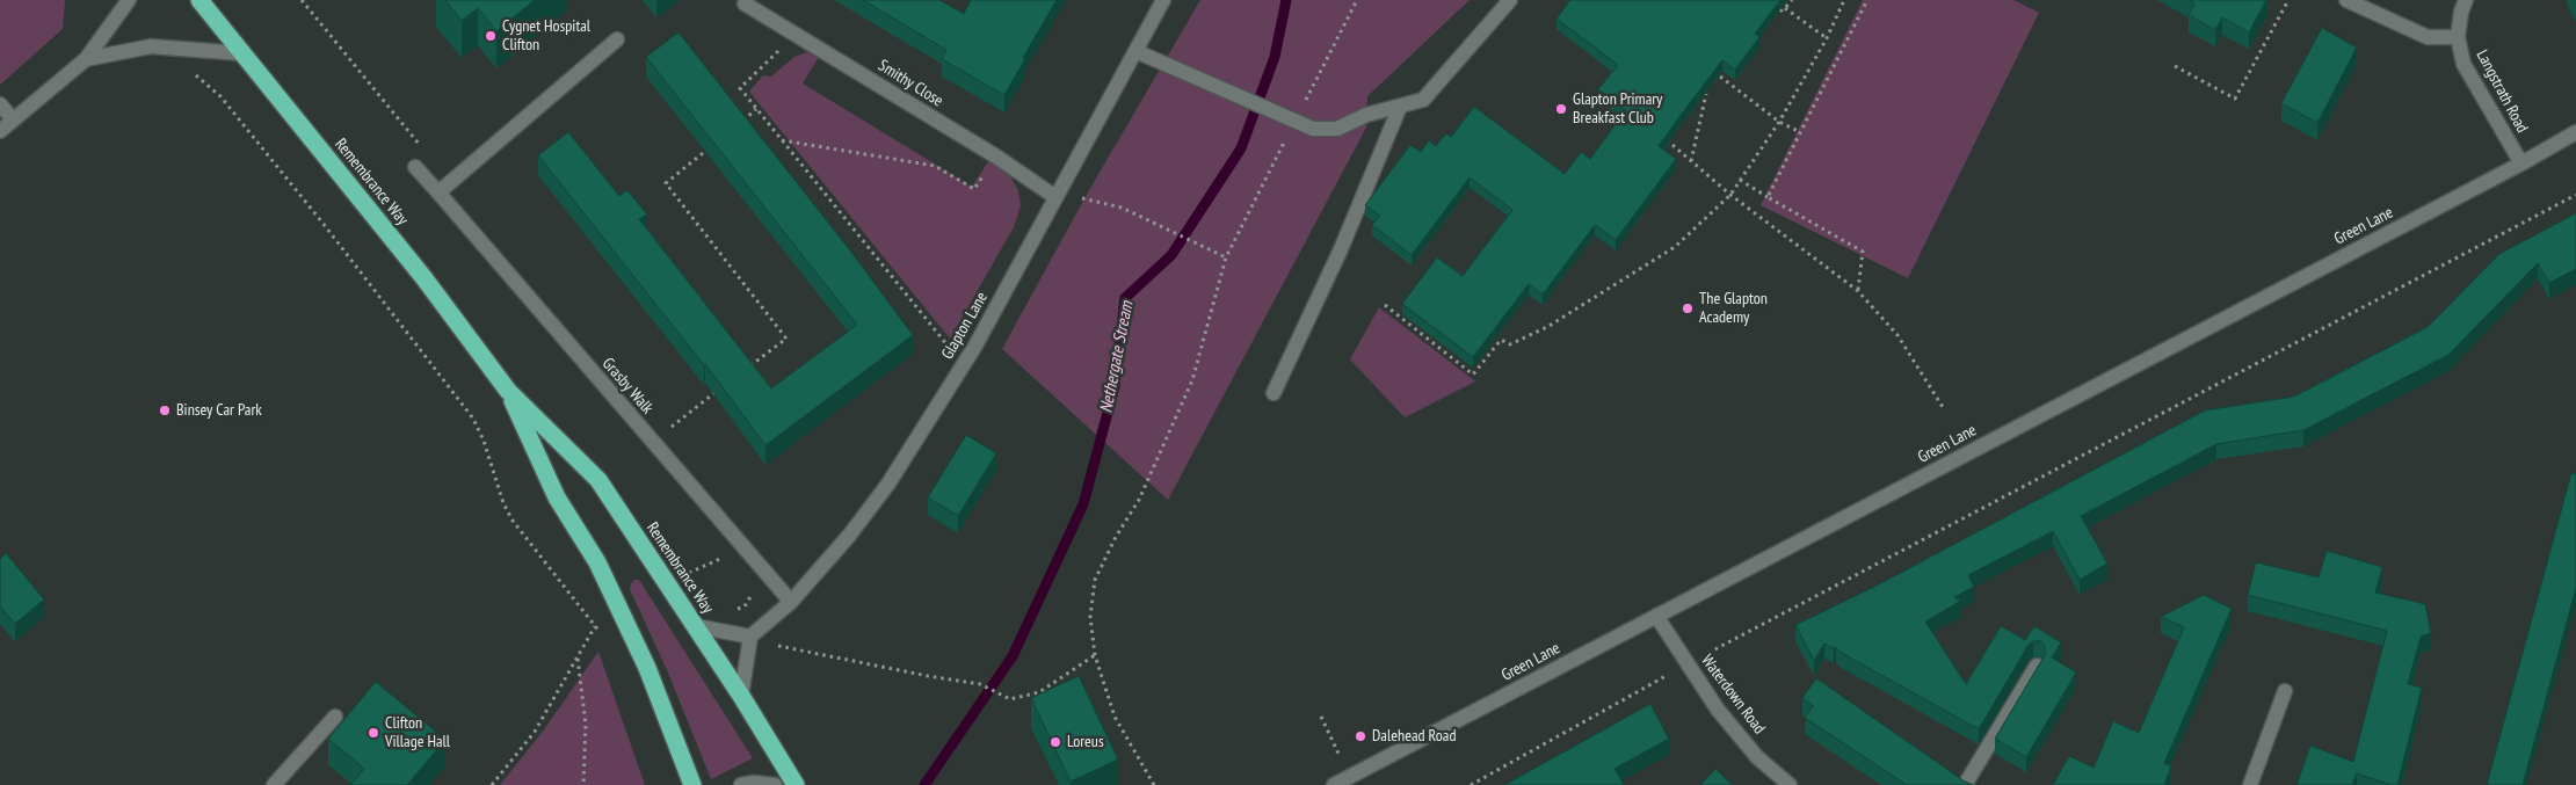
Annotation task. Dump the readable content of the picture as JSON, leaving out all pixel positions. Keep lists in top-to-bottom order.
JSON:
{
  "streets": {
    "highway": ["Remembrance Way"],
    "street": [
      "Smithy Close",
      "Langstrath Road",
      "Green Lane",
      "Glapton Lane",
      "Grasby Walk",
      "Waterdown Road"
    ]
  },
  "crossings": [
    ["Smithy Close", "Glapton Lane"],
    ["Langstrath Road", "Green Lane"],
    ["Green Lane", "Waterdown Road"],
    ["Glapton Lane", "Grasby Walk"]
  ],
  "water": ["Nethergate Stream"],
  "places": [
    "Cygnet Hospital Clifton",
    "Glapton Primary Breakfast Club",
    "The Glapton Academy",
    "Binsey Car Park",
    "Clifton Village Hall",
    "Dalehead Road",
    "Loreus"
  ]
}
